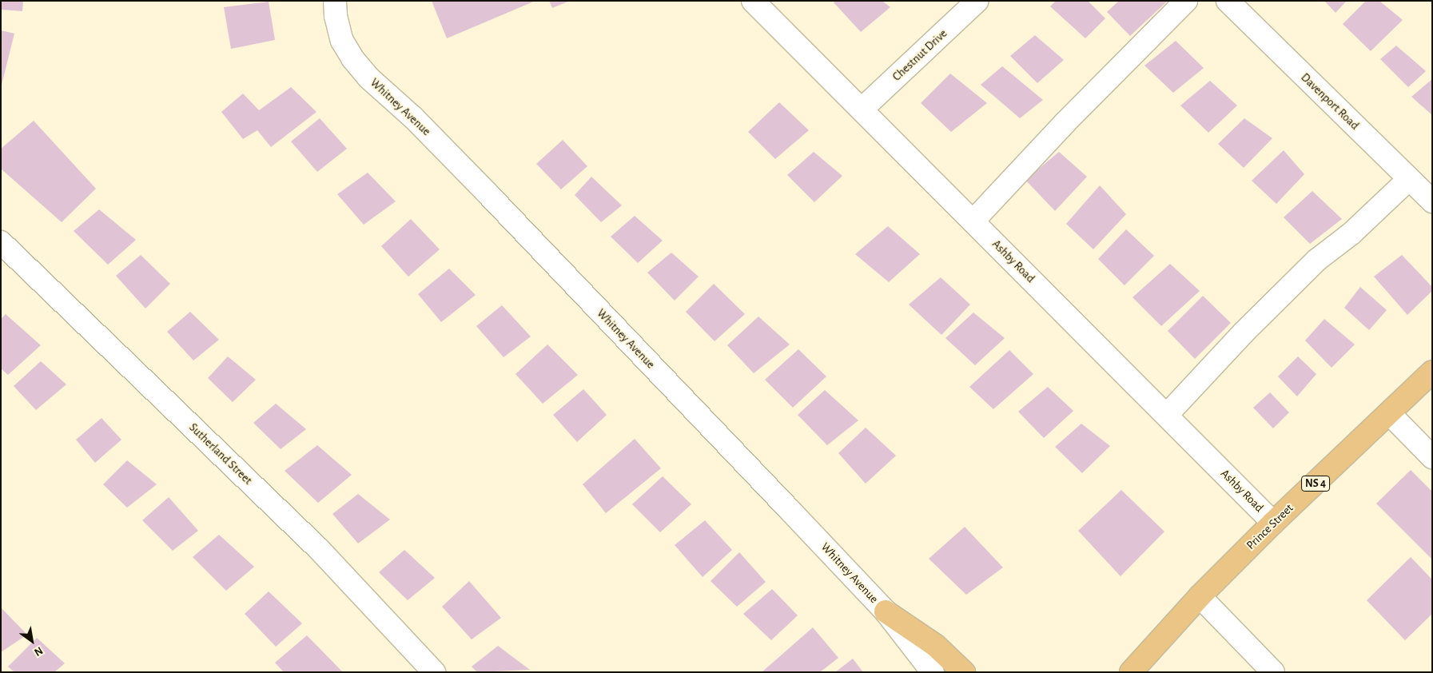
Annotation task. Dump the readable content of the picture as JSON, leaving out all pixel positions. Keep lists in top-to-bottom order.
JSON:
{
  "streets": {
    "main road": ["NS 4", "Prince Street"],
    "street": [
      "Chestnut Drive",
      "Davenport Road",
      "Whitney Avenue",
      "Ashby Road",
      "Sutherland Street"
    ]
  },
  "crossings": [
    ["Chestnut Drive", "Ashby Road"],
    ["Ashby Road", "Prince Street"]
  ],
  "north": "bottom right"
}
